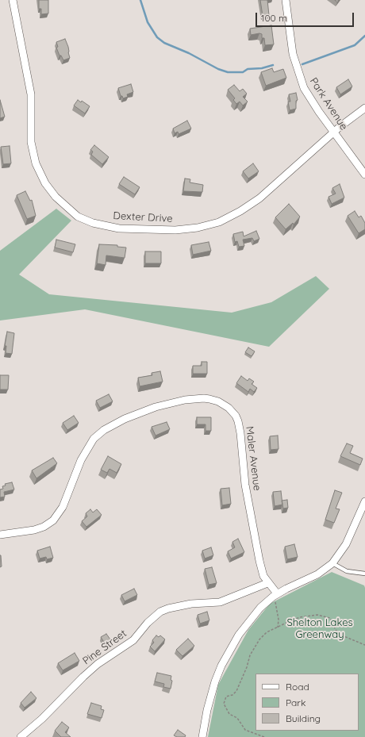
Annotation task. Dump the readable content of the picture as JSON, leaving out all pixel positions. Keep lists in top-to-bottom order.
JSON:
{
  "streets": {
    "street": [
      "Park Avenue",
      "Dexter Drive",
      "Maler Avenue",
      "Pine Street"
    ]
  },
  "crossings": [
    ["Park Avenue", "Dexter Drive"],
    ["Maler Avenue", "Pine Street"]
  ],
  "parks": ["Shelton Lakes Greenway"],
  "legend": ["Road", "Park", "Building"],
  "scale_bar": "100 m"
}
